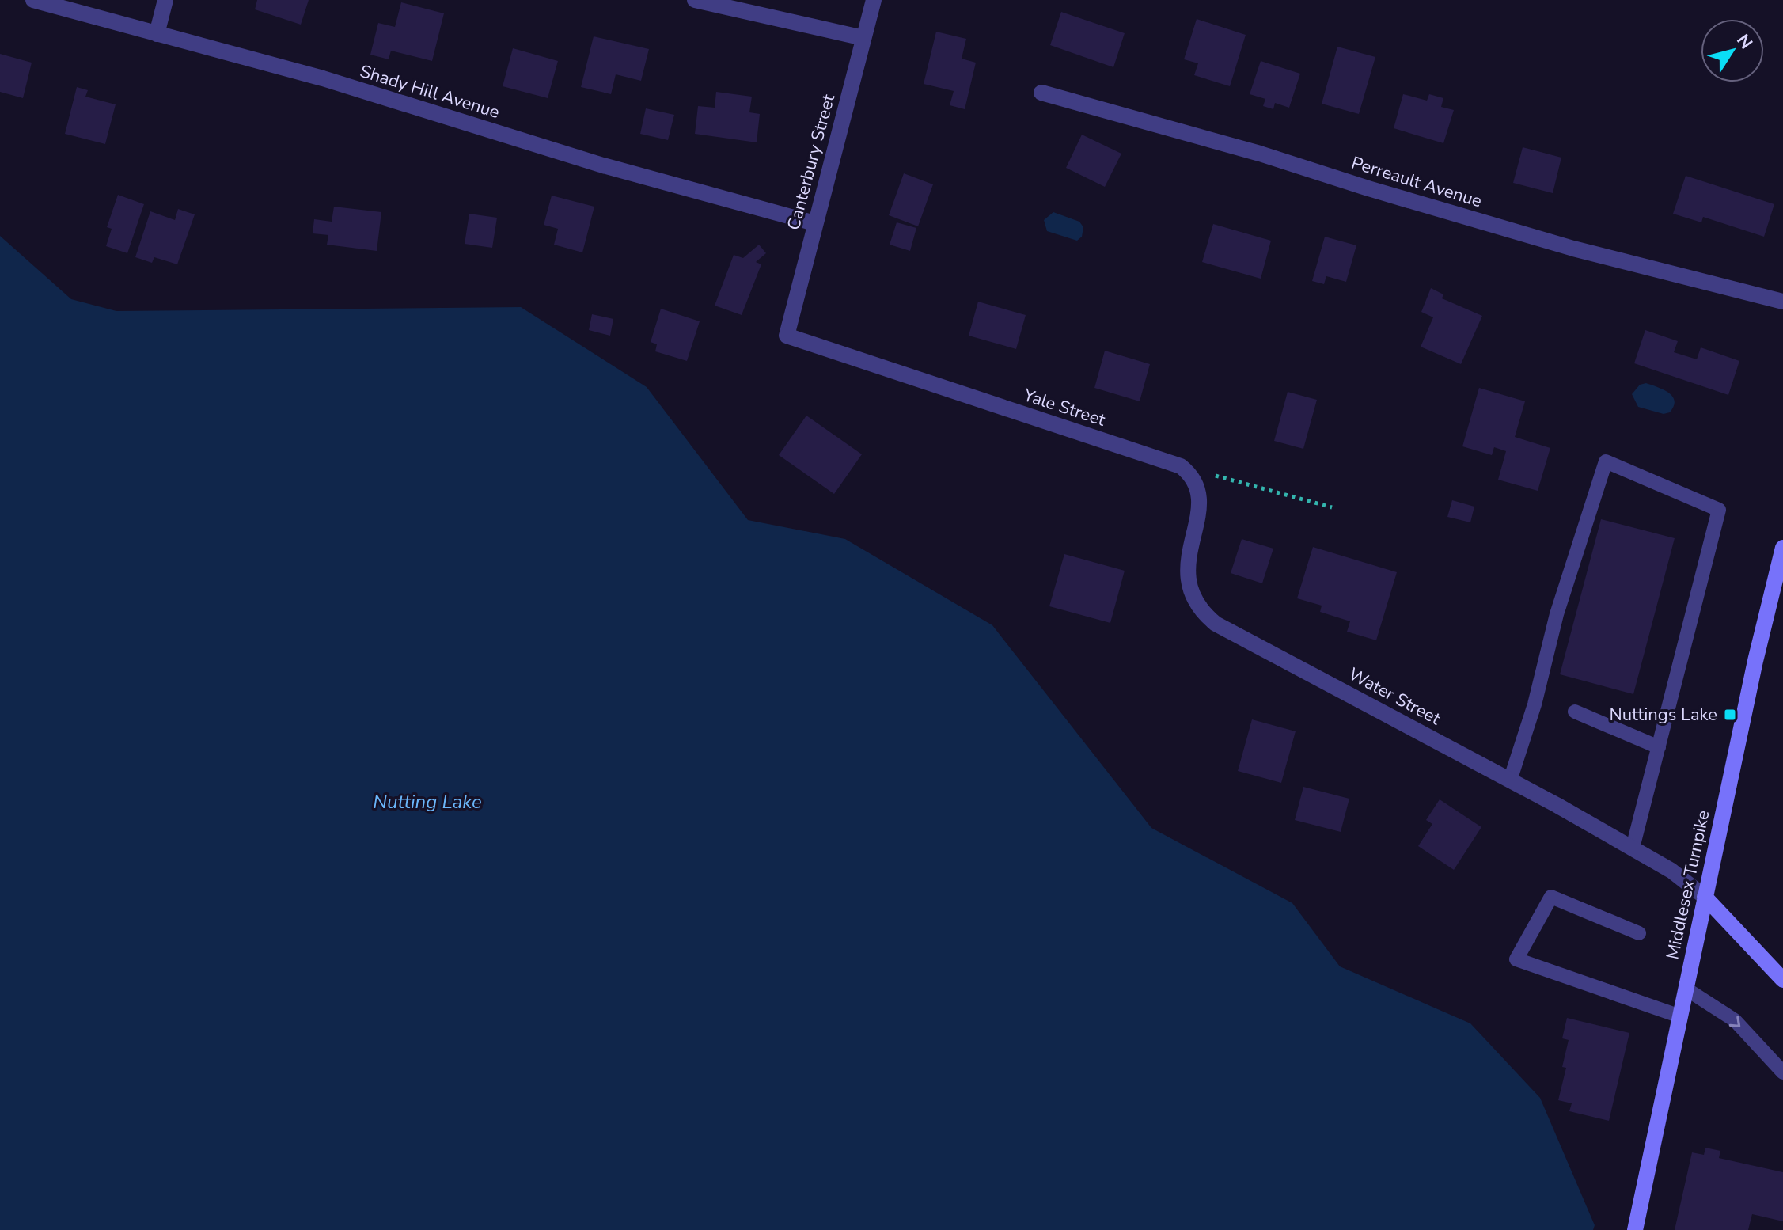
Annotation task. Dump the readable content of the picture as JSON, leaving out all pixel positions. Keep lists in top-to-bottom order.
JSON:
{
  "streets": {
    "main road": ["Middlesex Turnpike"],
    "street": [
      "Shady Hill Avenue",
      "Canterbury Street",
      "Perreault Avenue",
      "Yale Street",
      "Water Street"
    ]
  },
  "crossings": [
    ["Shady Hill Avenue", "Canterbury Street"],
    ["Canterbury Street", "Yale Street"],
    ["Yale Street", "Water Street"],
    ["Water Street", "Middlesex Turnpike"]
  ],
  "water": ["Nutting Lake"],
  "places": {
    "transit": ["Nuttings Lake"]
  },
  "north": "top right"
}
